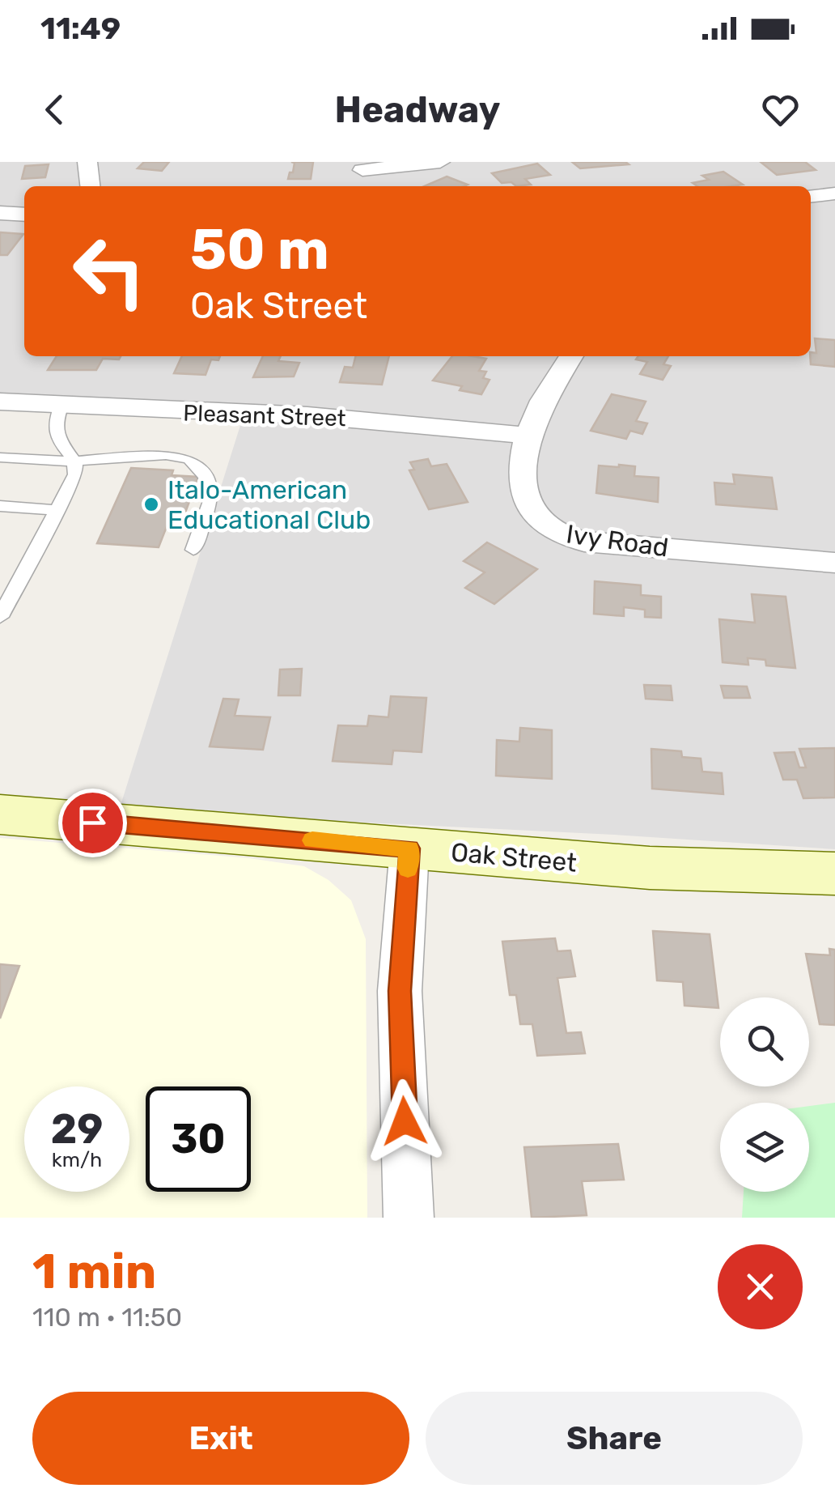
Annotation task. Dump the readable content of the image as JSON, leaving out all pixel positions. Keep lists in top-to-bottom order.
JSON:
{
  "streets": {
    "street": ["Pleasant Street", "Ivy Road", "Oak Street"]
  },
  "crossings": [
    ["Pleasant Street", "Ivy Road"]
  ],
  "places": ["Italo-American Educational Club"],
  "page": {
    "status": "11:49",
    "header": "Headway",
    "turn": ["50 m", "Oak Street"],
    "speed": "29 km/h",
    "limit": "30",
    "heading": ["1 min", "110 m · 11:50"],
    "buttons": ["Exit", "Share"]
  }
}
